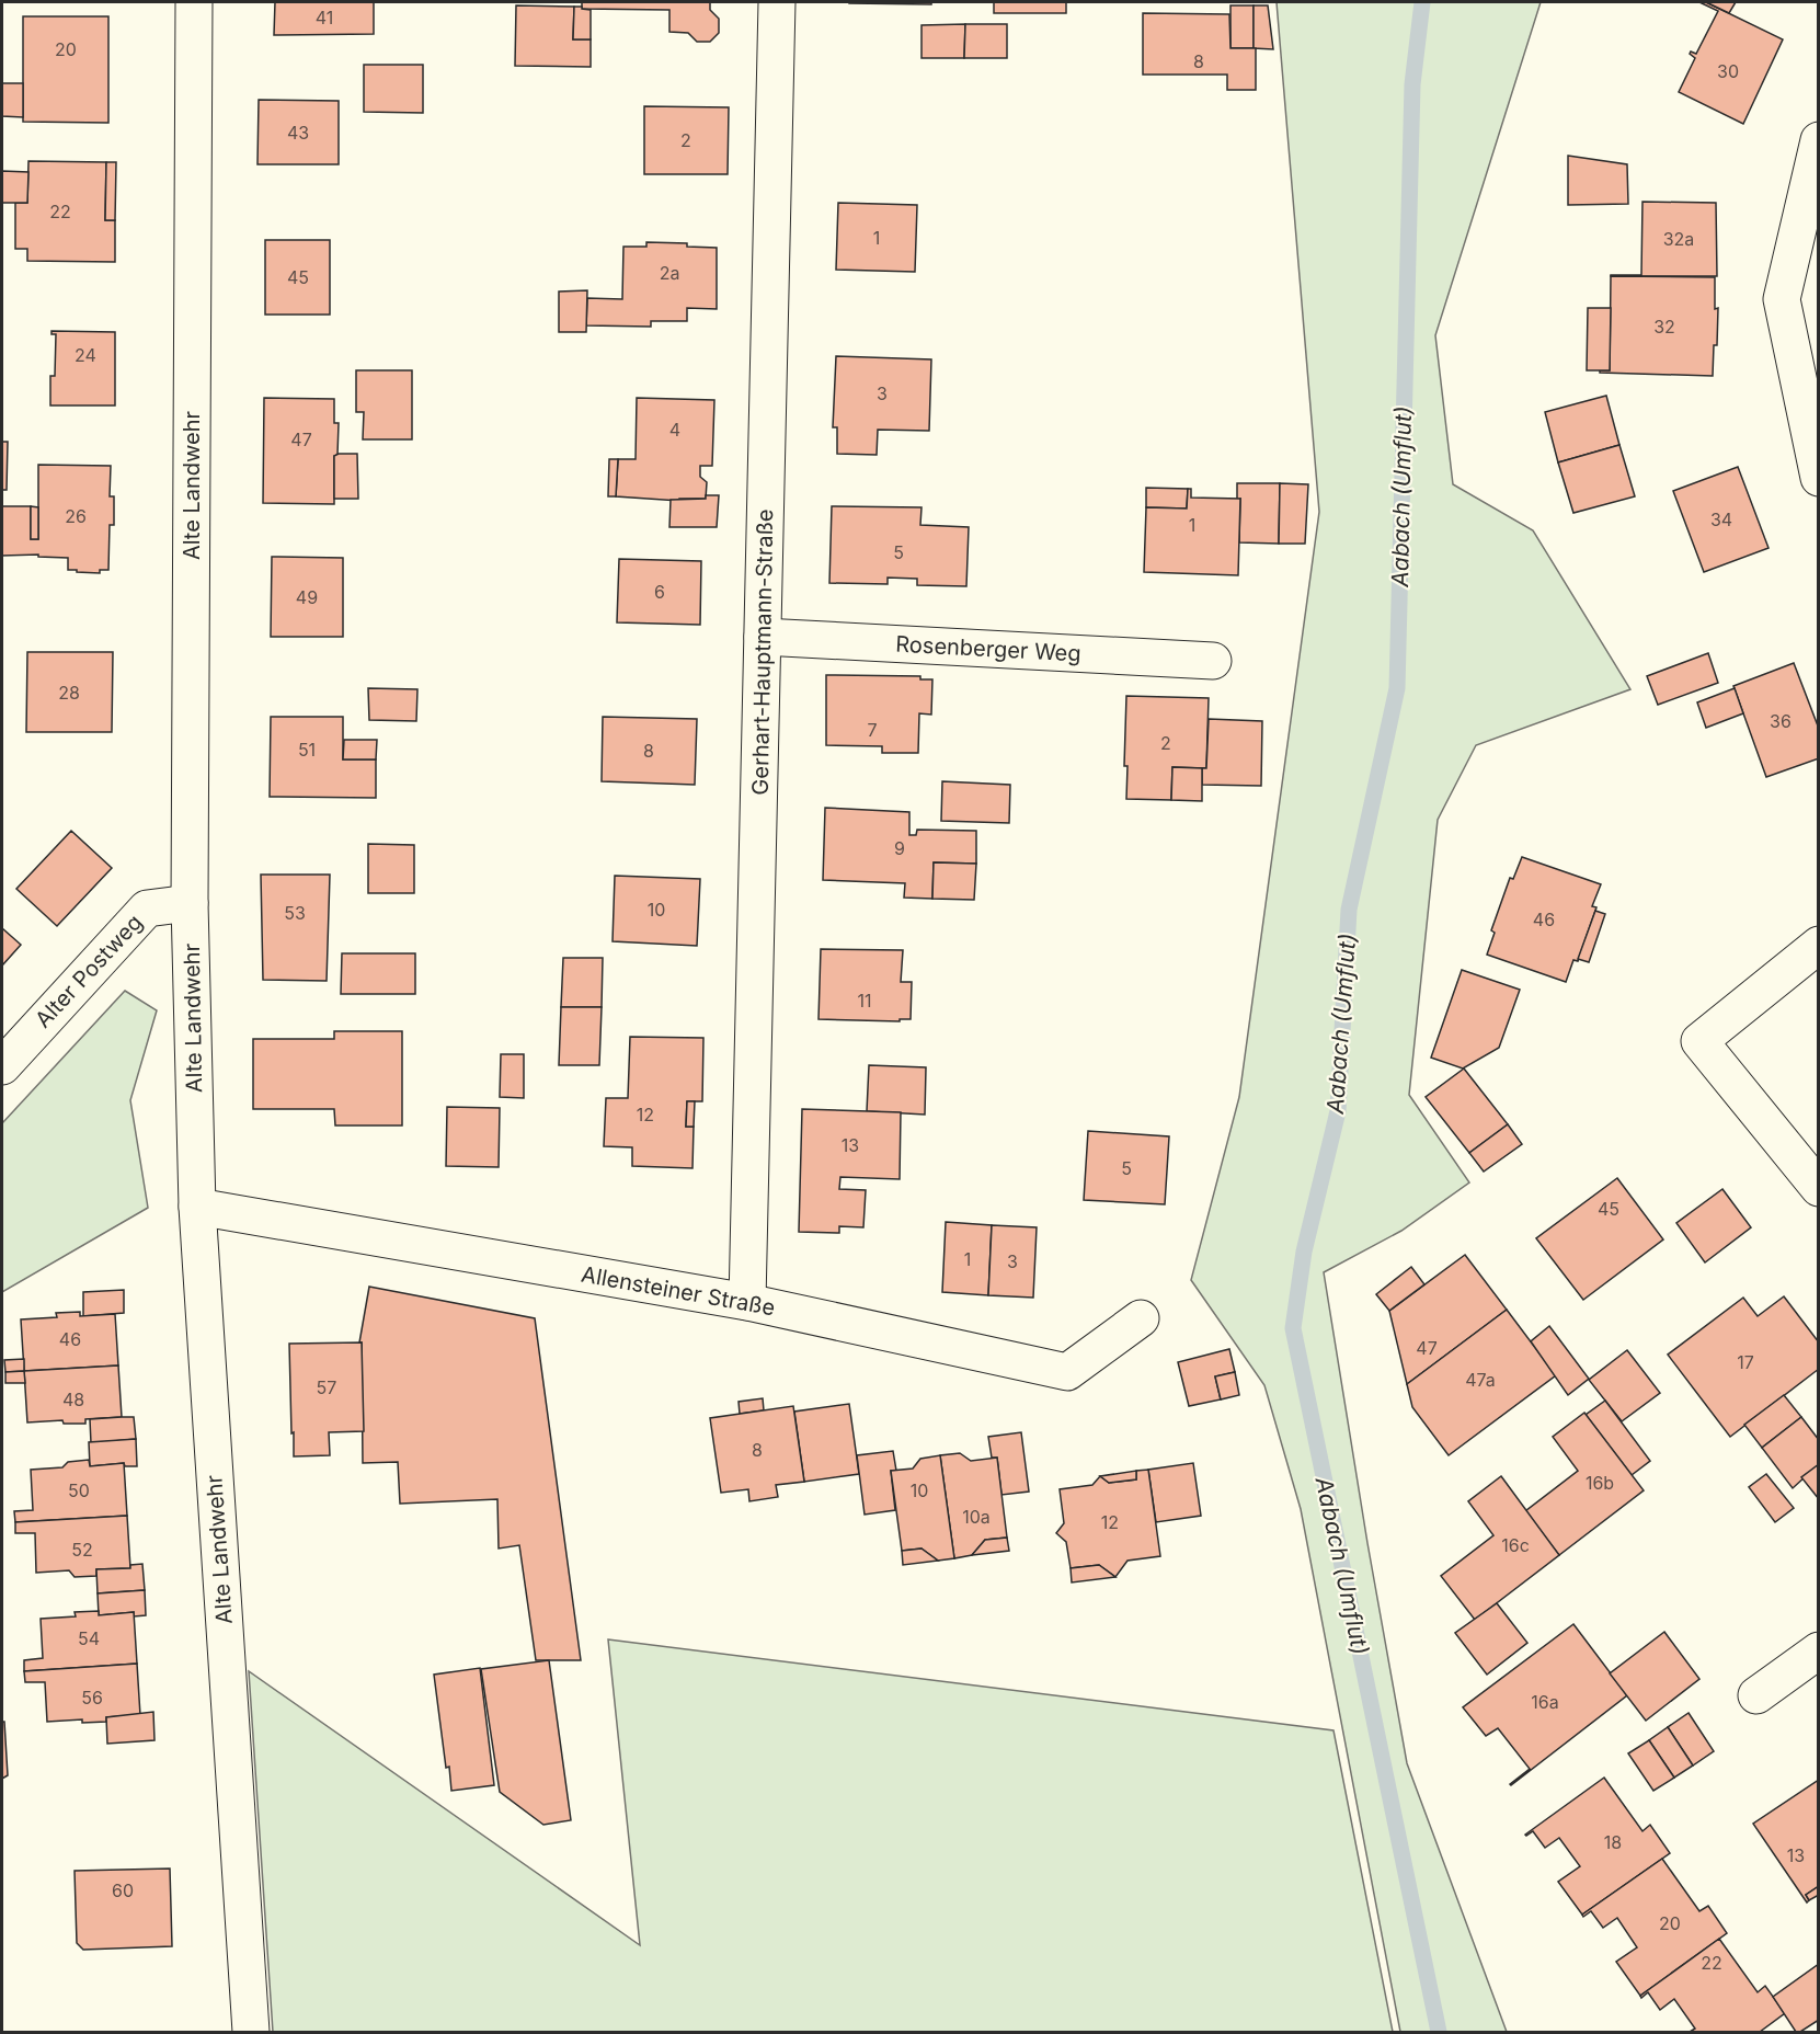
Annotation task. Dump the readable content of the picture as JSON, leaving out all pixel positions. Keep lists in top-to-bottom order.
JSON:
{
  "streets": {
    "street": [
      "Alte Landwehr",
      "Rosenberger Weg",
      "Gerhart-Hauptmann-Straße",
      "Alter Postweg",
      "Allensteiner Straße"
    ]
  },
  "crossings": [
    ["Alte Landwehr", "Alter Postweg"],
    ["Alte Landwehr", "Allensteiner Straße"],
    ["Rosenberger Weg", "Gerhart-Hauptmann-Straße"],
    ["Gerhart-Hauptmann-Straße", "Allensteiner Straße"]
  ],
  "water": ["Aabach (Umflut)"],
  "house_numbers": [
    "41",
    "20",
    "8",
    "30",
    "43",
    "2",
    "22",
    "1",
    "32a",
    "2a",
    "45",
    "32",
    "24",
    "3",
    "4",
    "47",
    "26",
    "34",
    "1",
    "5",
    "6",
    "49",
    "28",
    "36",
    "7",
    "2",
    "51",
    "8",
    "9",
    "10",
    "53",
    "46",
    "11",
    "12",
    "13",
    "5",
    "45",
    "1",
    "3",
    "46",
    "47",
    "17",
    "47a",
    "57",
    "48",
    "8",
    "16b",
    "50",
    "10",
    "10a",
    "12",
    "16c",
    "52",
    "54",
    "56",
    "16a",
    "18",
    "13",
    "60",
    "20",
    "22"
  ]
}
